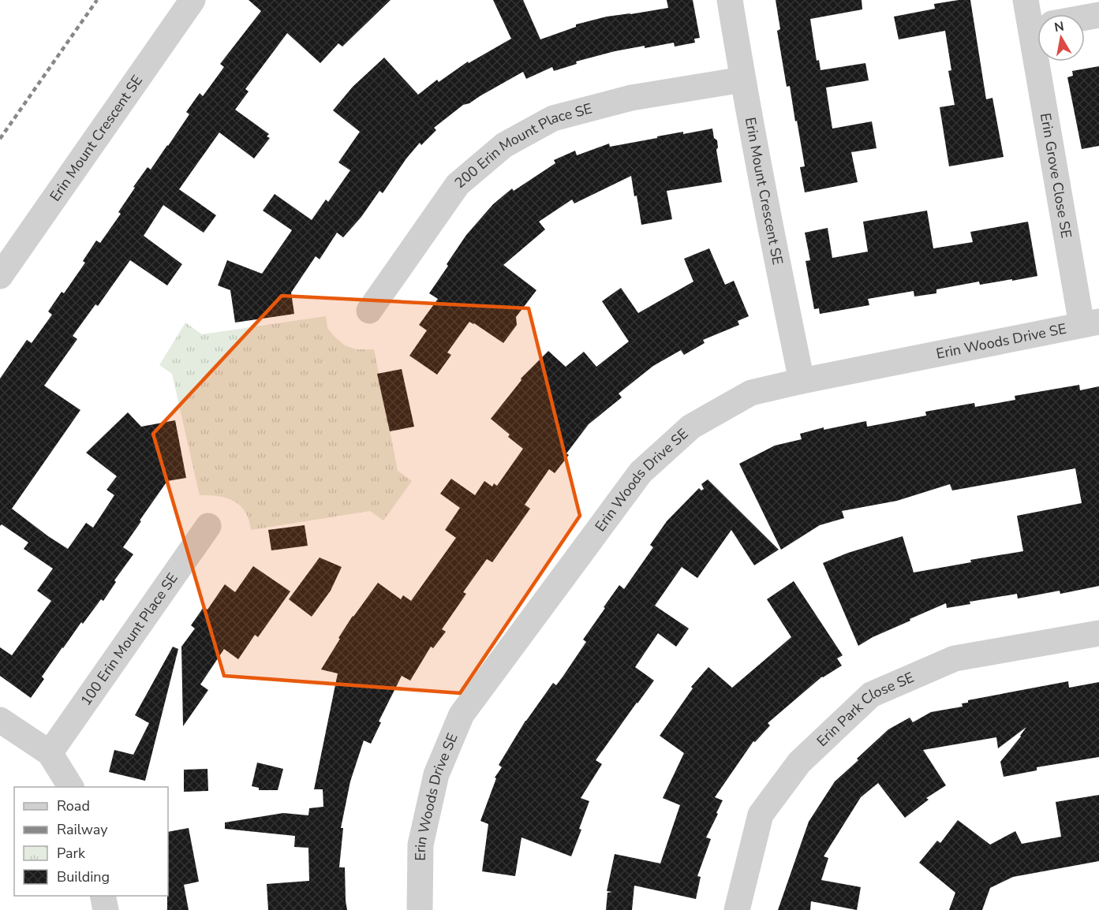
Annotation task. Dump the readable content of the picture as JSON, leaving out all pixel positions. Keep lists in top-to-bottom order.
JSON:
{
  "streets": {
    "street": [
      "Erin Mount Crescent SE",
      "200 Erin Mount Place SE",
      "Erin Grove Close SE",
      "Erin Woods Drive SE",
      "100 Erin Mount Place SE",
      "Erin Park Close SE"
    ]
  },
  "crossings": [
    ["Erin Mount Crescent SE", "200 Erin Mount Place SE"],
    ["Erin Mount Crescent SE", "Erin Woods Drive SE"],
    ["Erin Grove Close SE", "Erin Woods Drive SE"]
  ],
  "legend": [
    "Road",
    "Railway",
    "Park",
    "Building"
  ],
  "north": "top"
}
